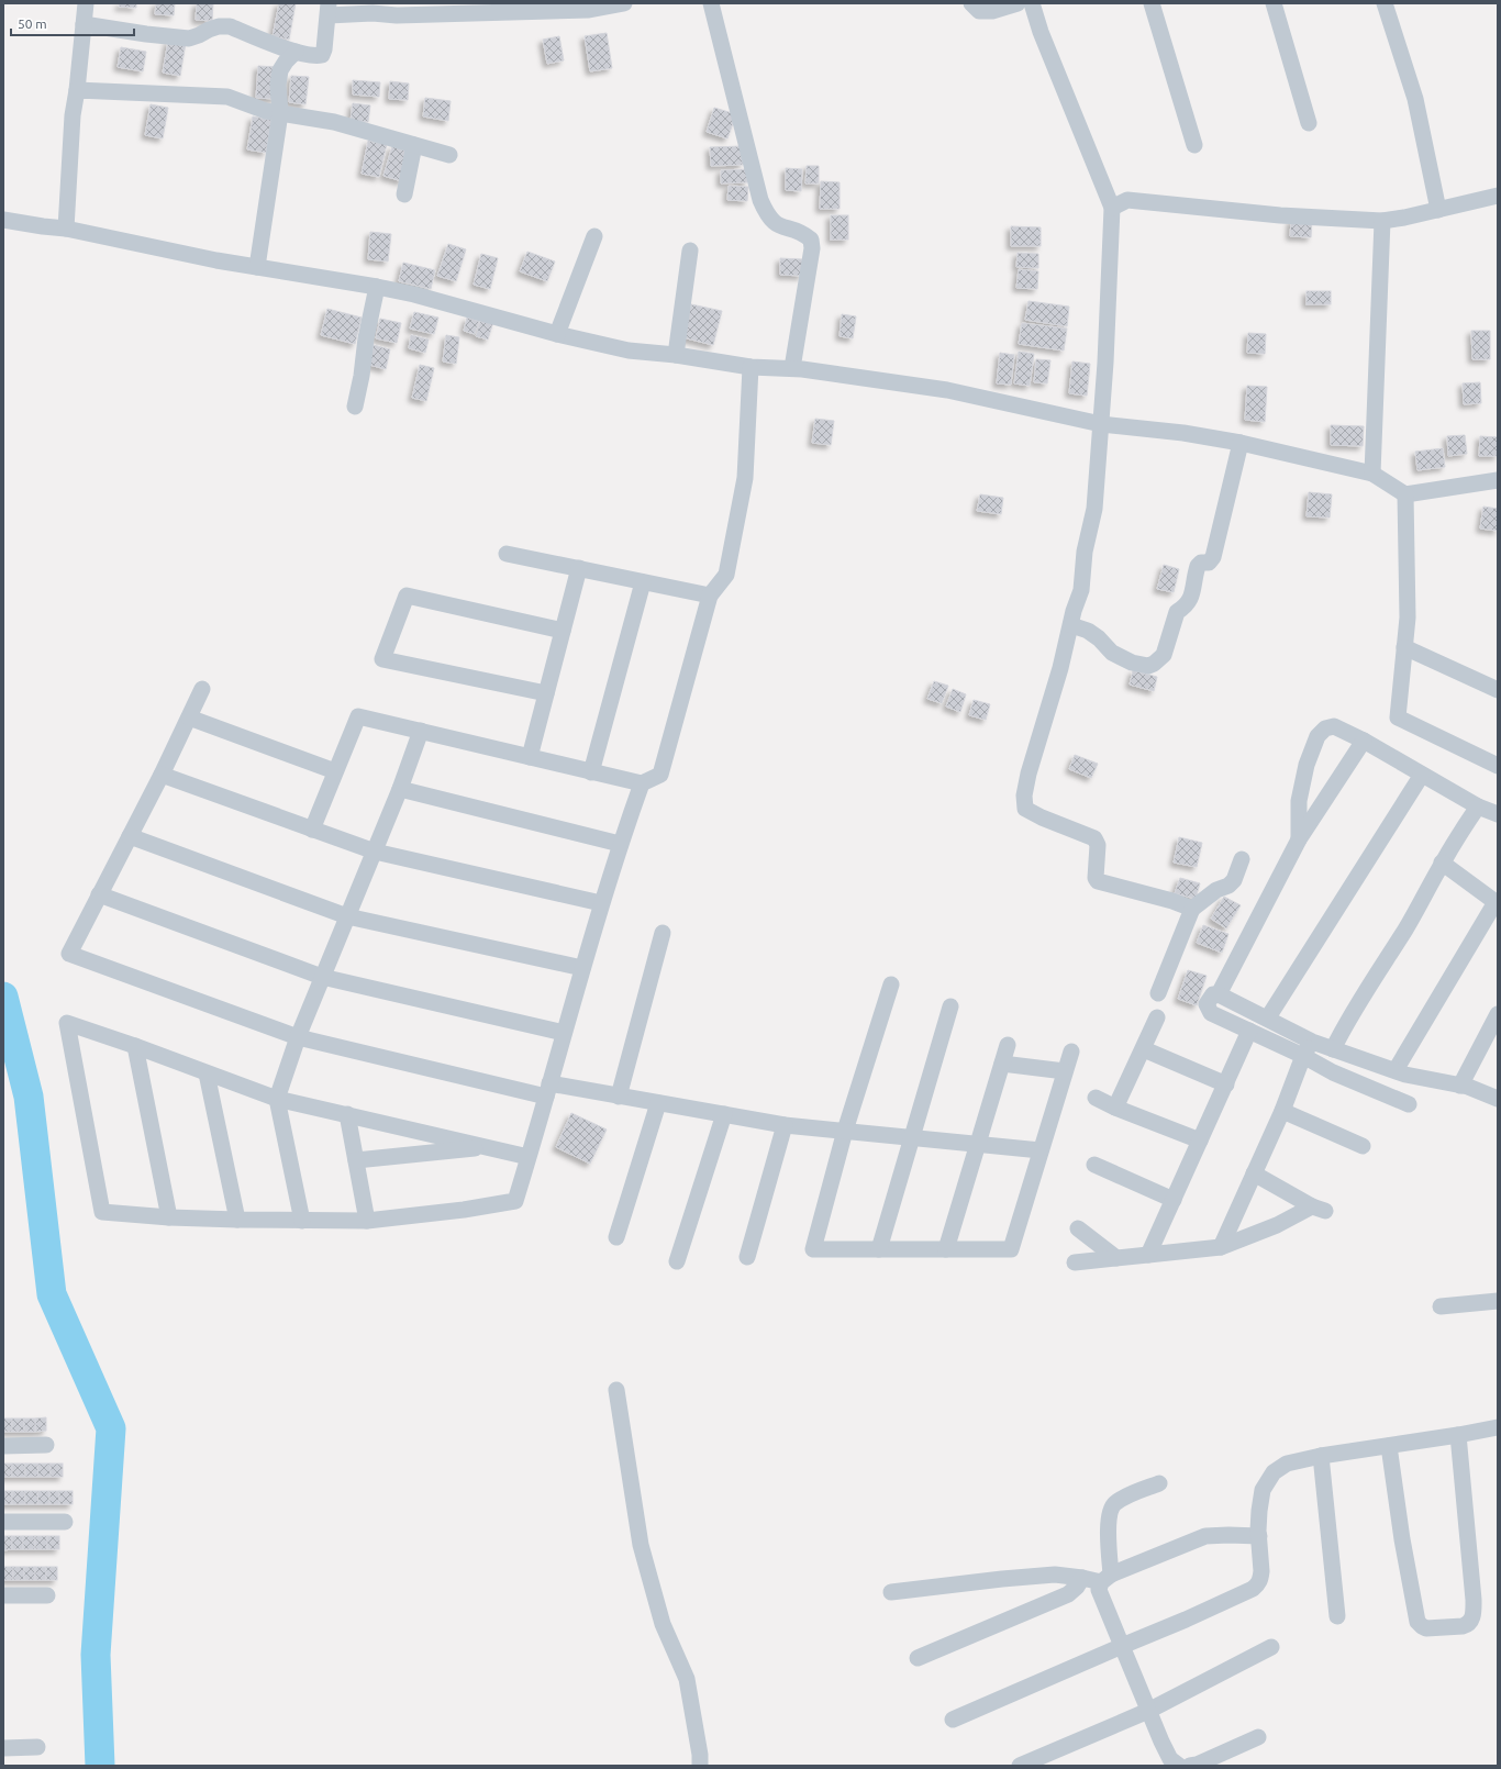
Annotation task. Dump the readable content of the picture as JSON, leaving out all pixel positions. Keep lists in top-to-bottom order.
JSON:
{
  "scale_bar": "50 m"
}
